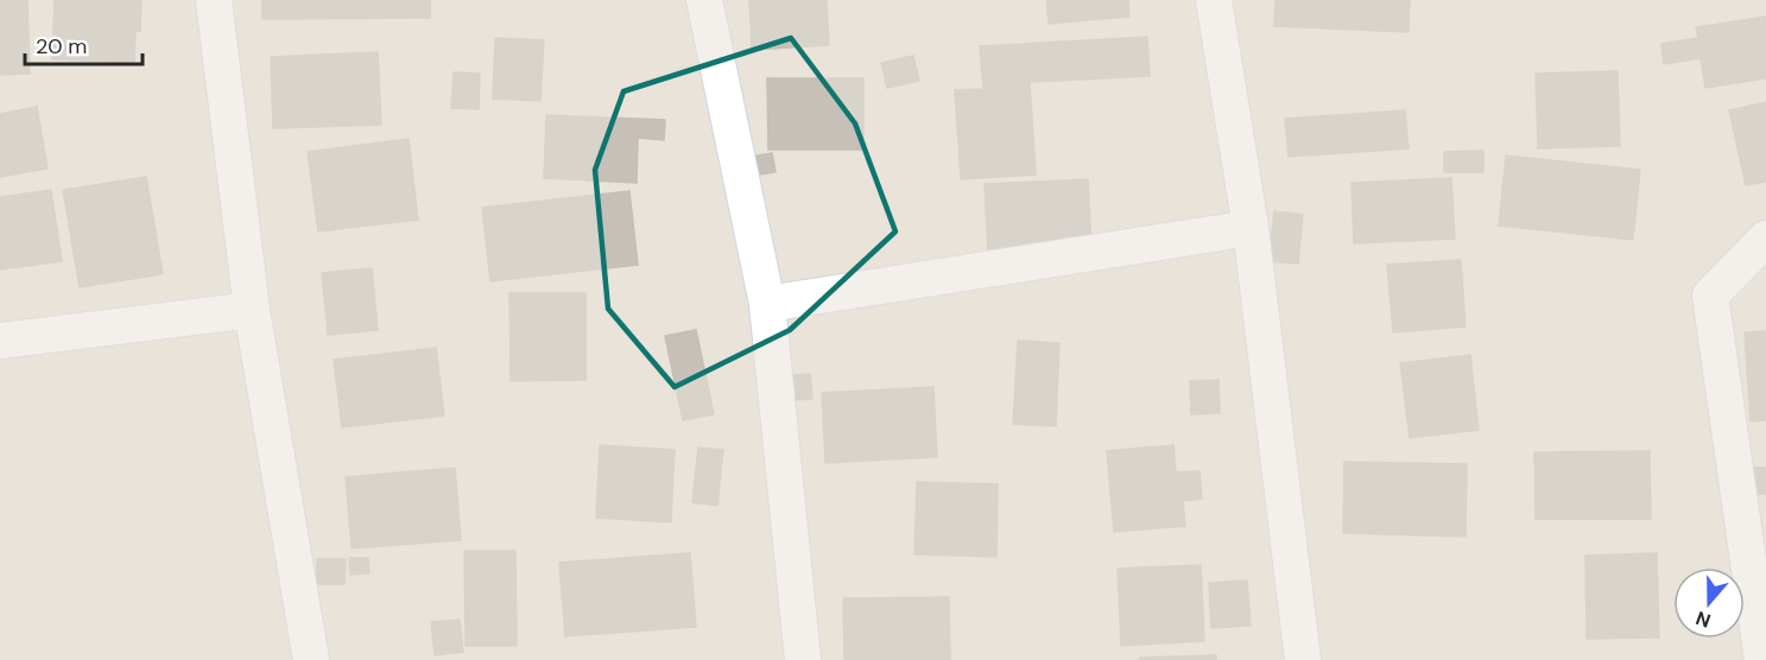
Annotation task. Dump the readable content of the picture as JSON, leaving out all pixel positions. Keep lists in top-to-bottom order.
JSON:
{
  "scale_bar": "20 m",
  "north": "bottom"
}
